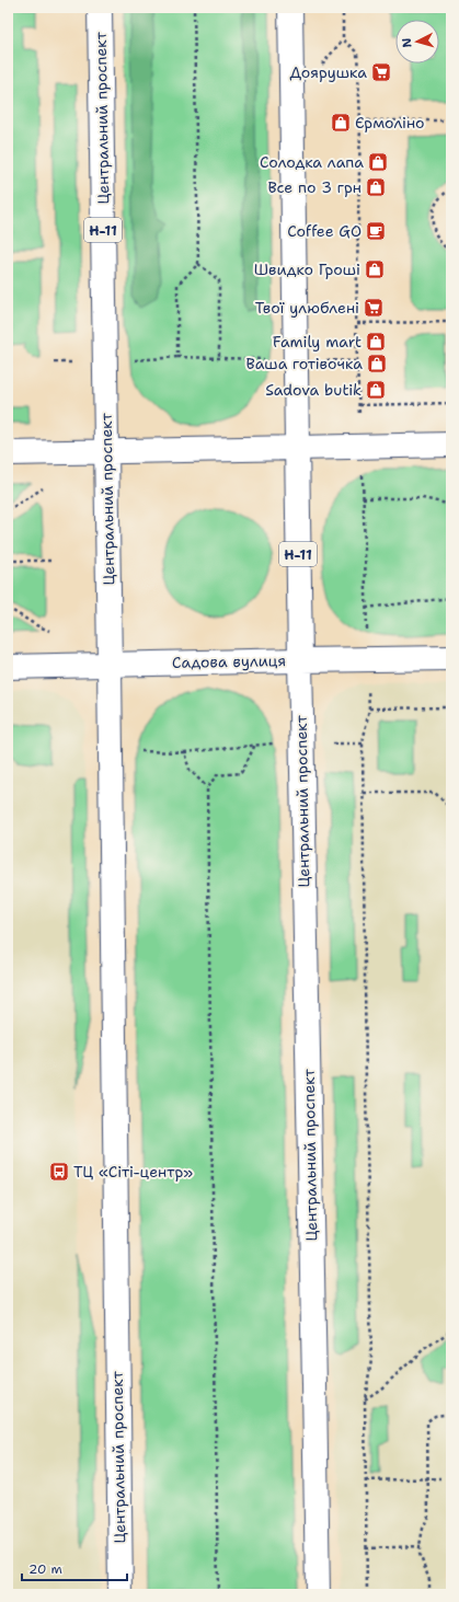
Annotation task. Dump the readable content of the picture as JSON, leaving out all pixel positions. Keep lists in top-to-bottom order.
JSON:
{
  "streets": {
    "main road": ["Центральний проспект", "Н-11", "Садова вулиця"]
  },
  "crossings": [
    ["Центральний проспект", "Садова вулиця"]
  ],
  "places": {
    "supermarket": ["Доярушка", "Твої улюблені"],
    "shop": [
      "Єрмоліно",
      "Солодка лапа",
      "Все по 3 грн",
      "Швидко Гроші",
      "Family mart",
      "Ваша готівочка",
      "Sadova butik"
    ],
    "cafe": ["Coffee GO"],
    "bus stop": ["ТЦ «Сіті-центр»"]
  },
  "scale_bar": "20 m",
  "north": "left"
}
